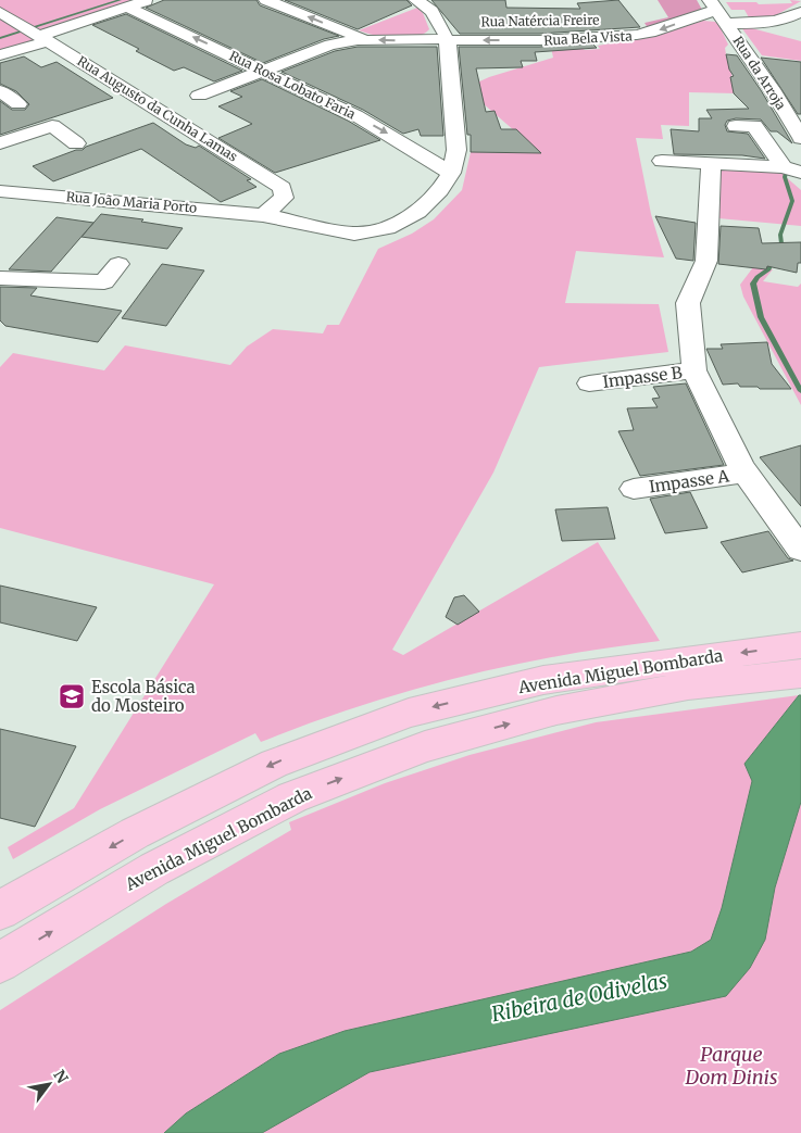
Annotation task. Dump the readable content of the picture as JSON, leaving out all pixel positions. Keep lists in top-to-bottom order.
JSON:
{
  "streets": {
    "main road": ["Avenida Miguel Bombarda"],
    "street": [
      "Rua Natércia Freire",
      "Rua Bela Vista",
      "Rua da Arroja",
      "Rua Rosa Lobato Faria",
      "Rua Augusto da Cunha Lamas",
      "Rua João Maria Porto",
      "Impasse B",
      "Impasse A"
    ]
  },
  "crossings": [
    ["Rua Natércia Freire", "Rua Bela Vista"],
    ["Rua Bela Vista", "Rua da Arroja"],
    ["Rua Rosa Lobato Faria", "Rua João Maria Porto"],
    ["Rua Augusto da Cunha Lamas", "Rua João Maria Porto"]
  ],
  "water": ["Ribeira de Odivelas"],
  "parks": ["Parque Dom Dinis"],
  "places": {
    "school or university": ["Escola Básica do Mosteiro"]
  },
  "north": "top right"
}
